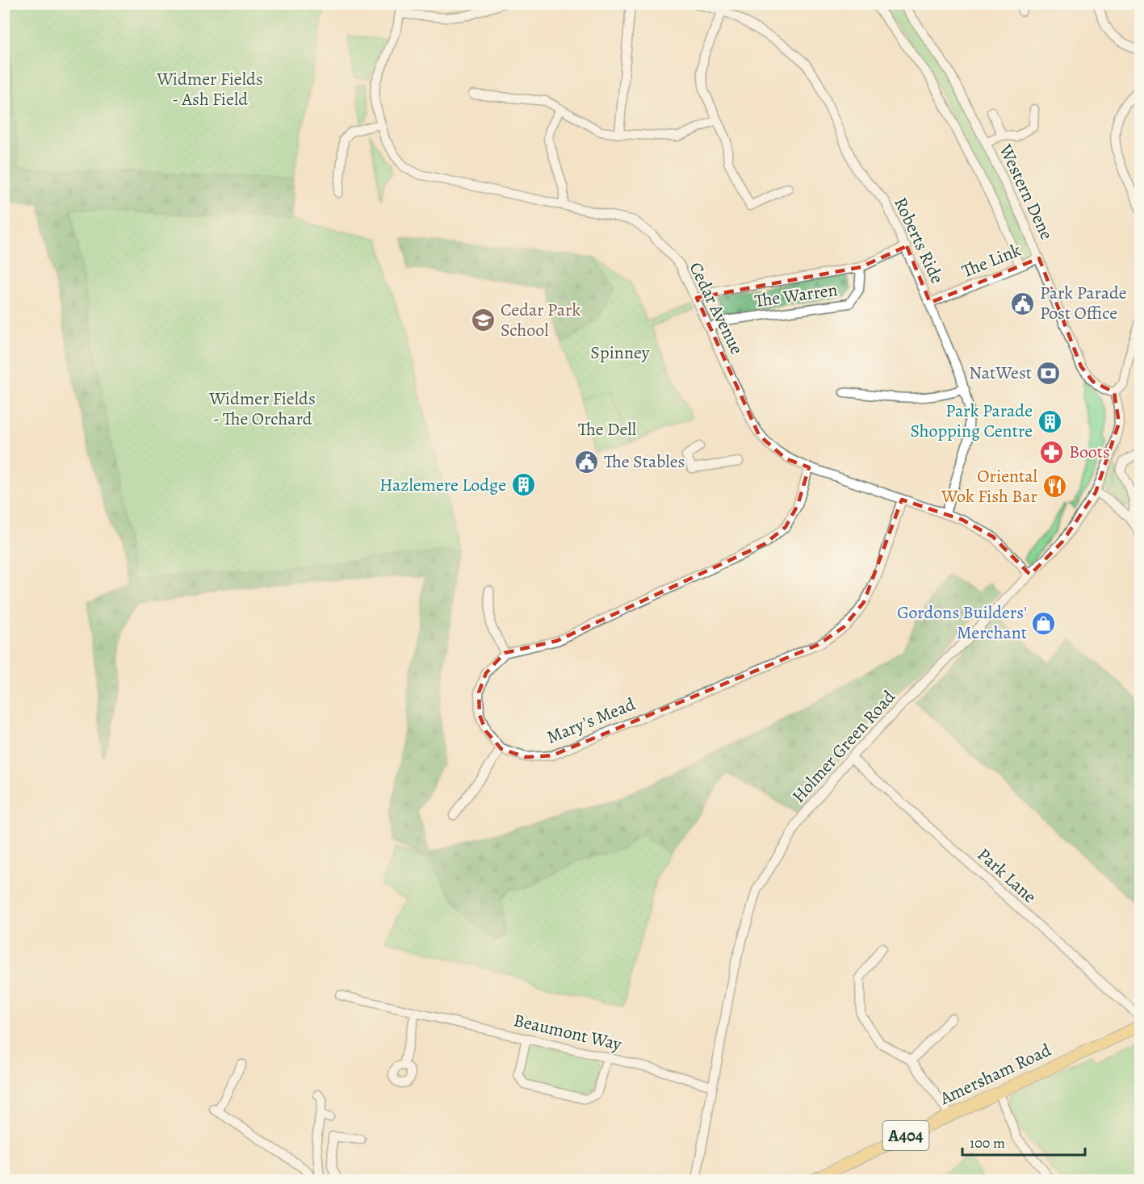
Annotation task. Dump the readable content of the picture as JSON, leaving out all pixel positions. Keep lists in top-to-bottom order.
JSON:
{
  "streets": {
    "main road": ["Amersham Road", "A404"],
    "street": [
      "Western Dene",
      "Roberts Ride",
      "The Link",
      "The Warren",
      "Cedar Avenue",
      "Mary's Mead",
      "Holmer Green Road",
      "Park Lane",
      "Beaumont Way"
    ]
  },
  "crossings": [
    ["Western Dene", "The Link"],
    ["Western Dene", "Holmer Green Road"],
    ["Roberts Ride", "The Link"],
    ["Roberts Ride", "The Warren"],
    ["Roberts Ride", "Cedar Avenue"],
    ["The Warren", "Cedar Avenue"],
    ["Cedar Avenue", "Mary's Mead"],
    ["Cedar Avenue", "Holmer Green Road"],
    ["Holmer Green Road", "Park Lane"],
    ["Holmer Green Road", "Beaumont Way"]
  ],
  "parks": [
    "Widmer Fields - Ash Field",
    "Spinney",
    "Widmer Fields - The Orchard",
    "The Dell"
  ],
  "places": {
    "public building": ["Park Parade Post Office", "The Stables"],
    "school or university": ["Cedar Park School"],
    "bank": ["NatWest"],
    "building": ["Park Parade Shopping Centre", "Hazlemere Lodge"],
    "pharmacy": ["Boots"],
    "restaurant": ["Oriental Wok Fish Bar"],
    "shop": ["Gordons Builders' Merchant"]
  },
  "scale_bar": "100 m"
}
